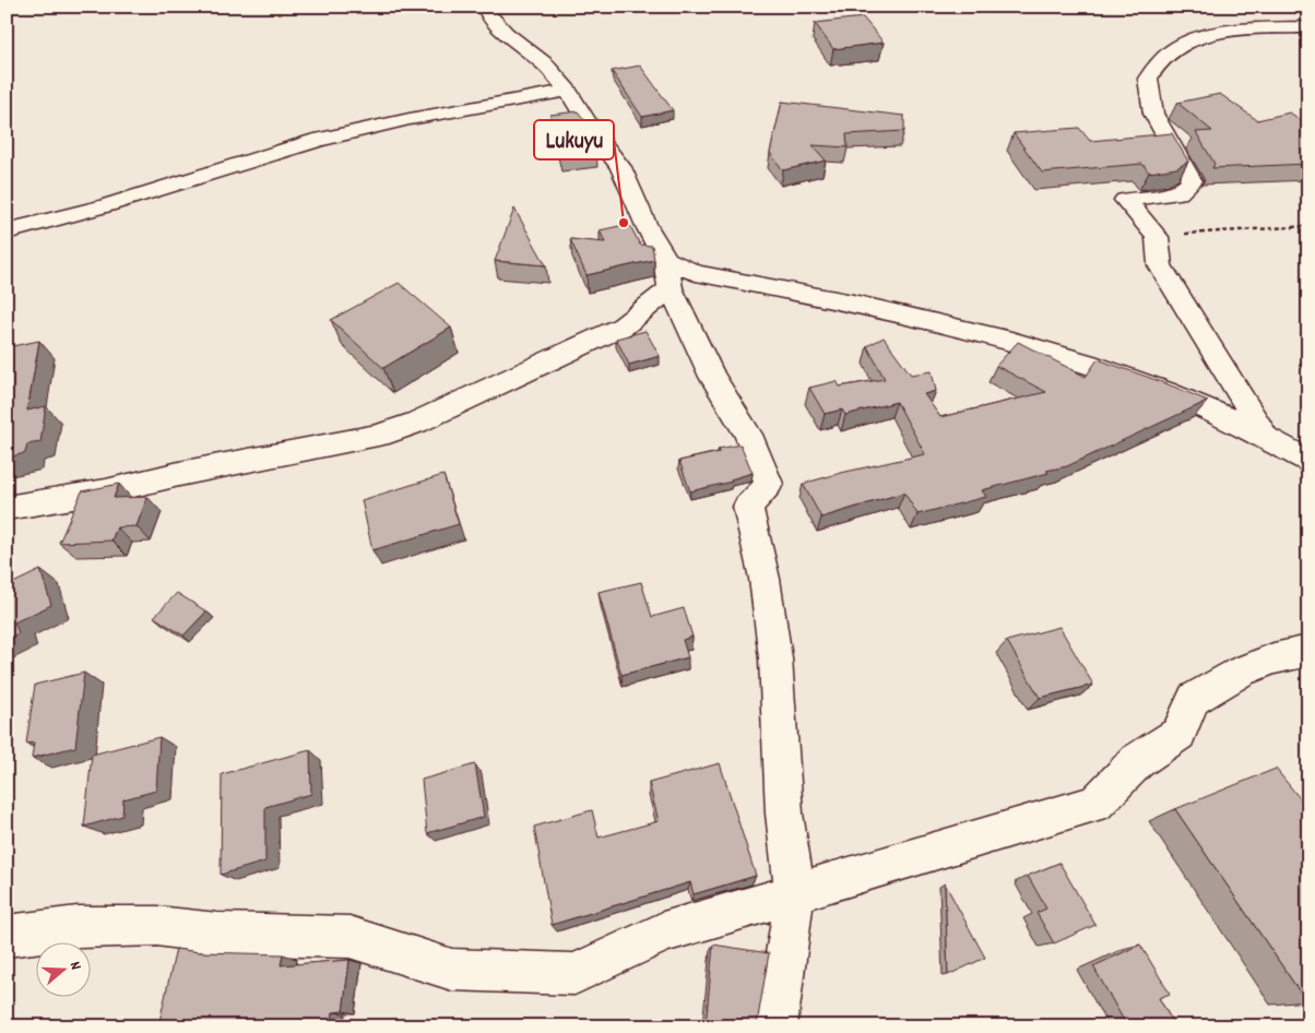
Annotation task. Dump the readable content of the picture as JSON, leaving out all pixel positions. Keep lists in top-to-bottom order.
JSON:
{
  "places": ["Lukuyu"],
  "north": "right"
}
